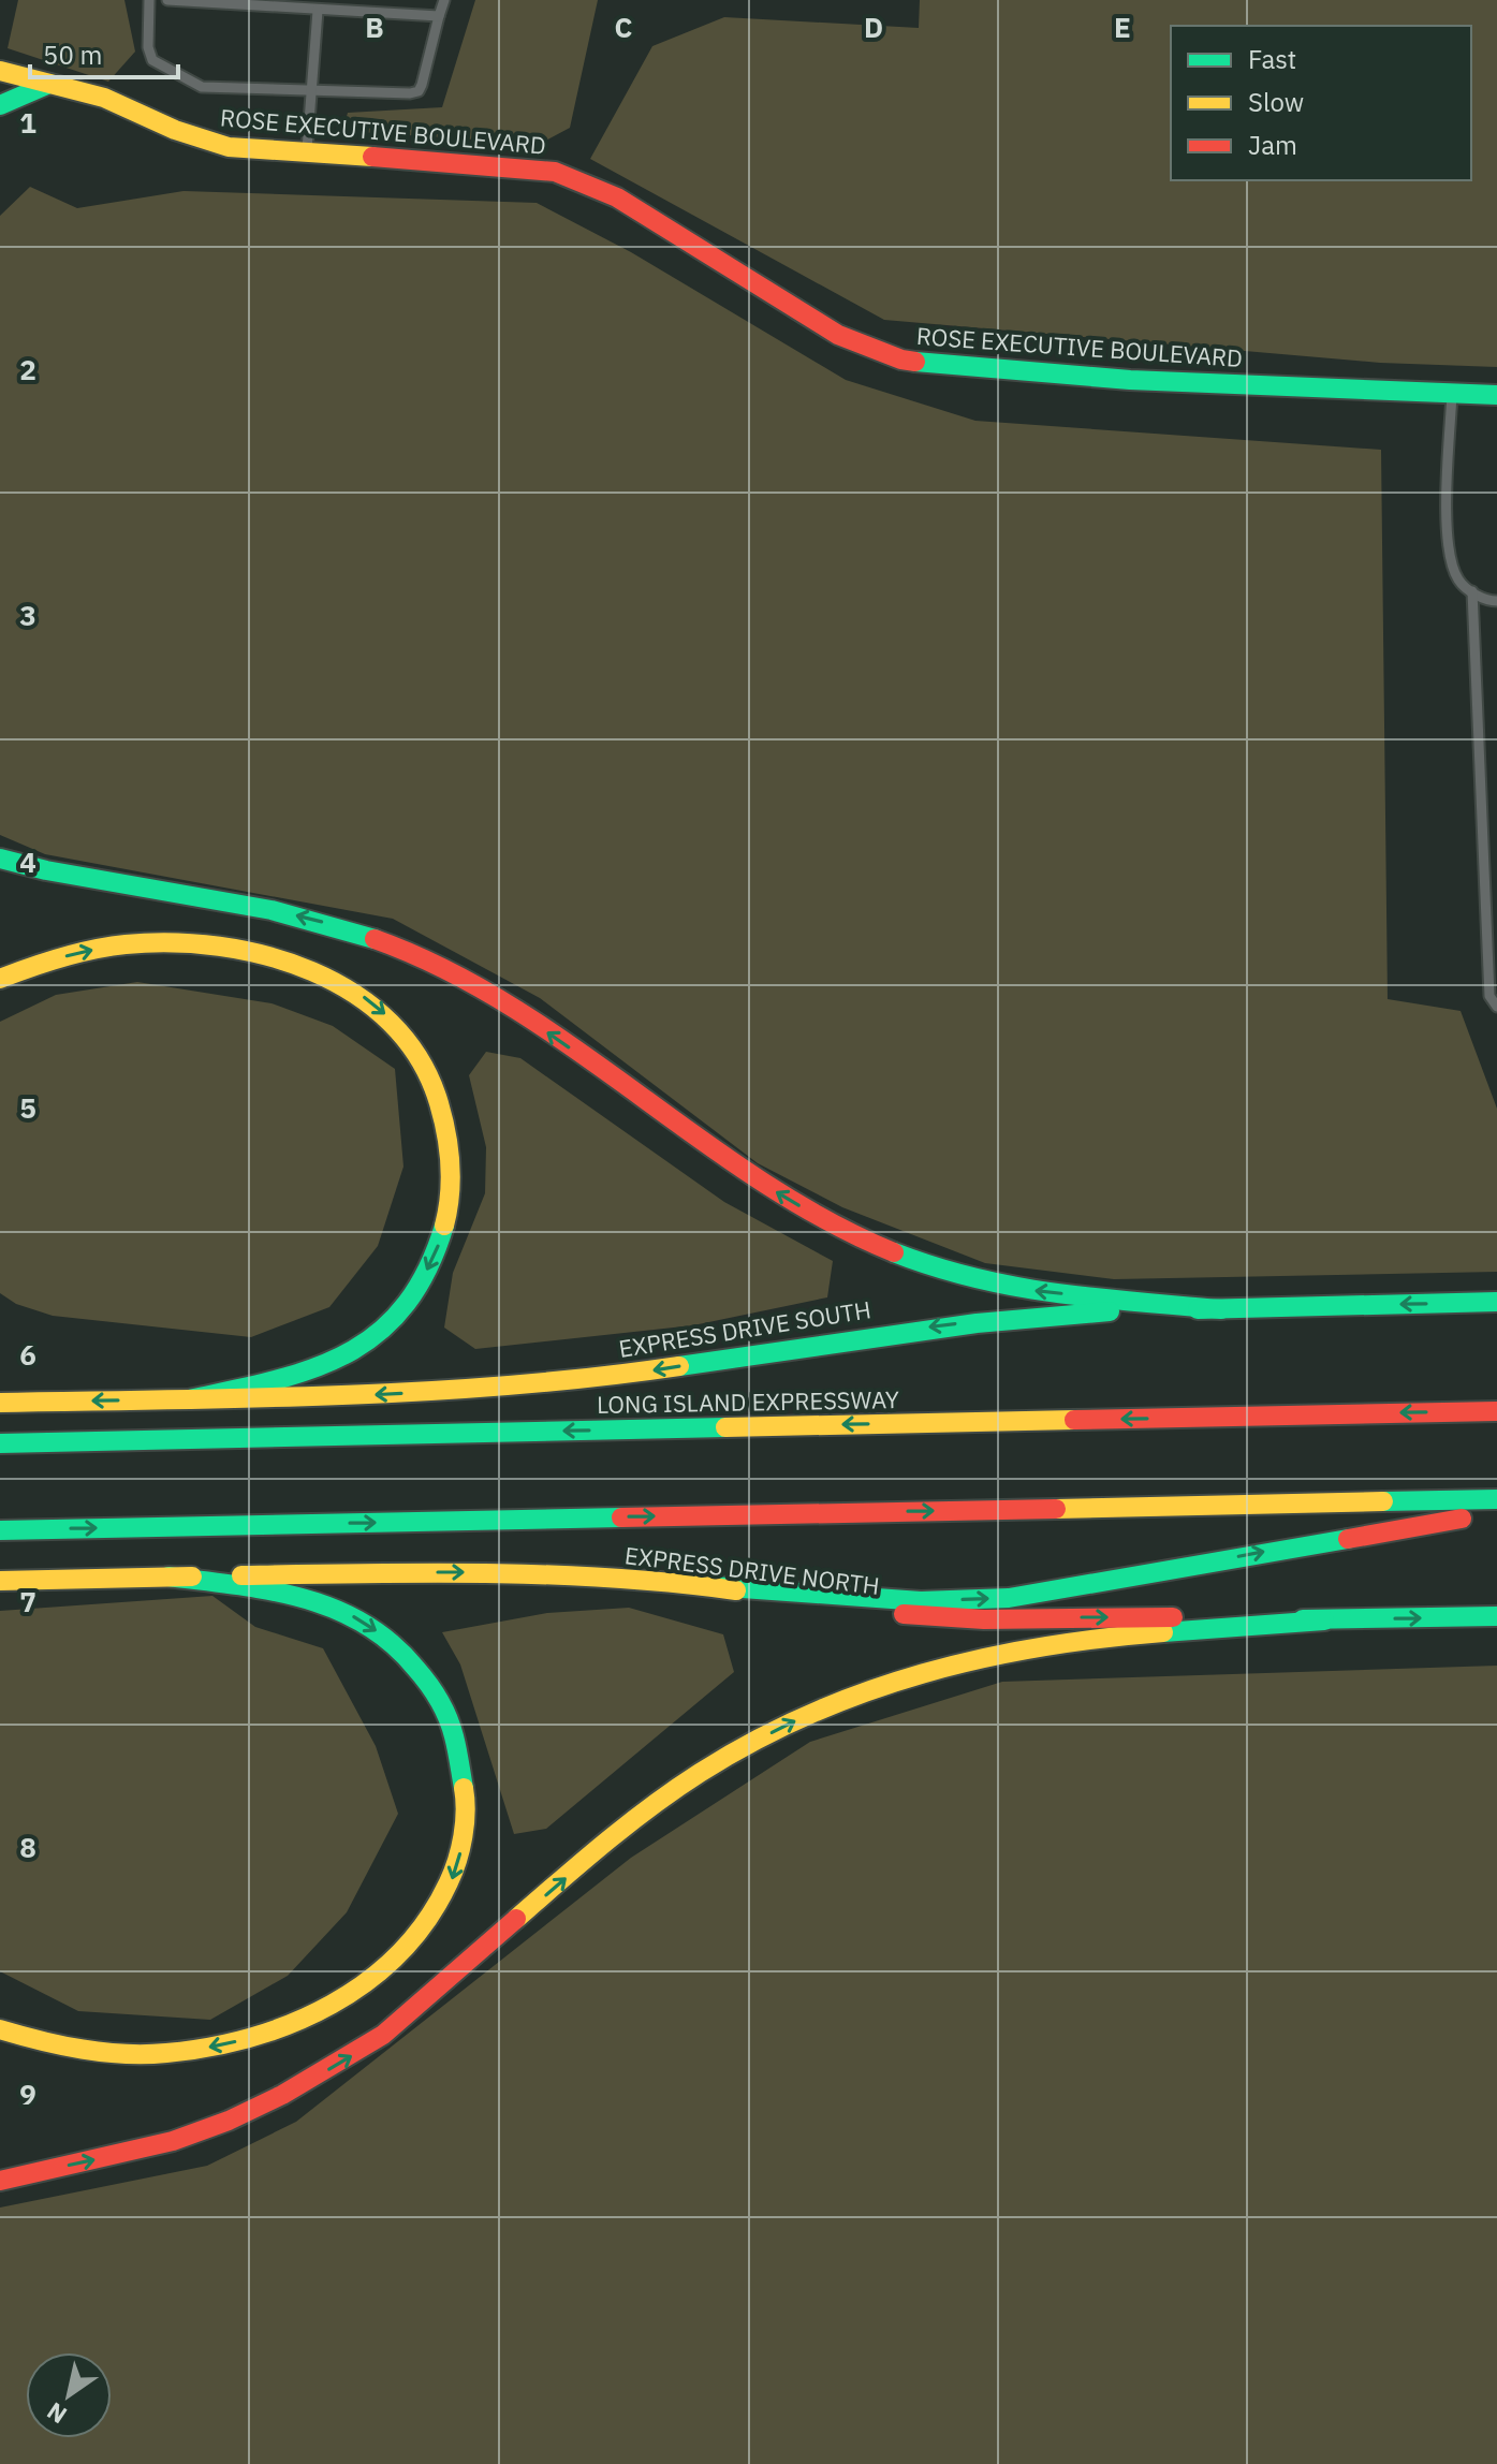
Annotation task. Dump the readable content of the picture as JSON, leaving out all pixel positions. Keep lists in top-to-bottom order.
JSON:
{
  "streets": {
    "main road": [
      "ROSE EXECUTIVE BOULEVARD",
      "EXPRESS DRIVE SOUTH",
      "LONG ISLAND EXPRESSWAY",
      "EXPRESS DRIVE NORTH"
    ]
  },
  "legend": ["Fast", "Slow", "Jam"],
  "scale_bar": "50 m",
  "north": "bottom left",
  "grid": {
    "columns": [
      "B",
      "C",
      "D",
      "E"
    ],
    "rows": [
      "1",
      "2",
      "3",
      "4",
      "5",
      "6",
      "7",
      "8",
      "9"
    ]
  }
}
